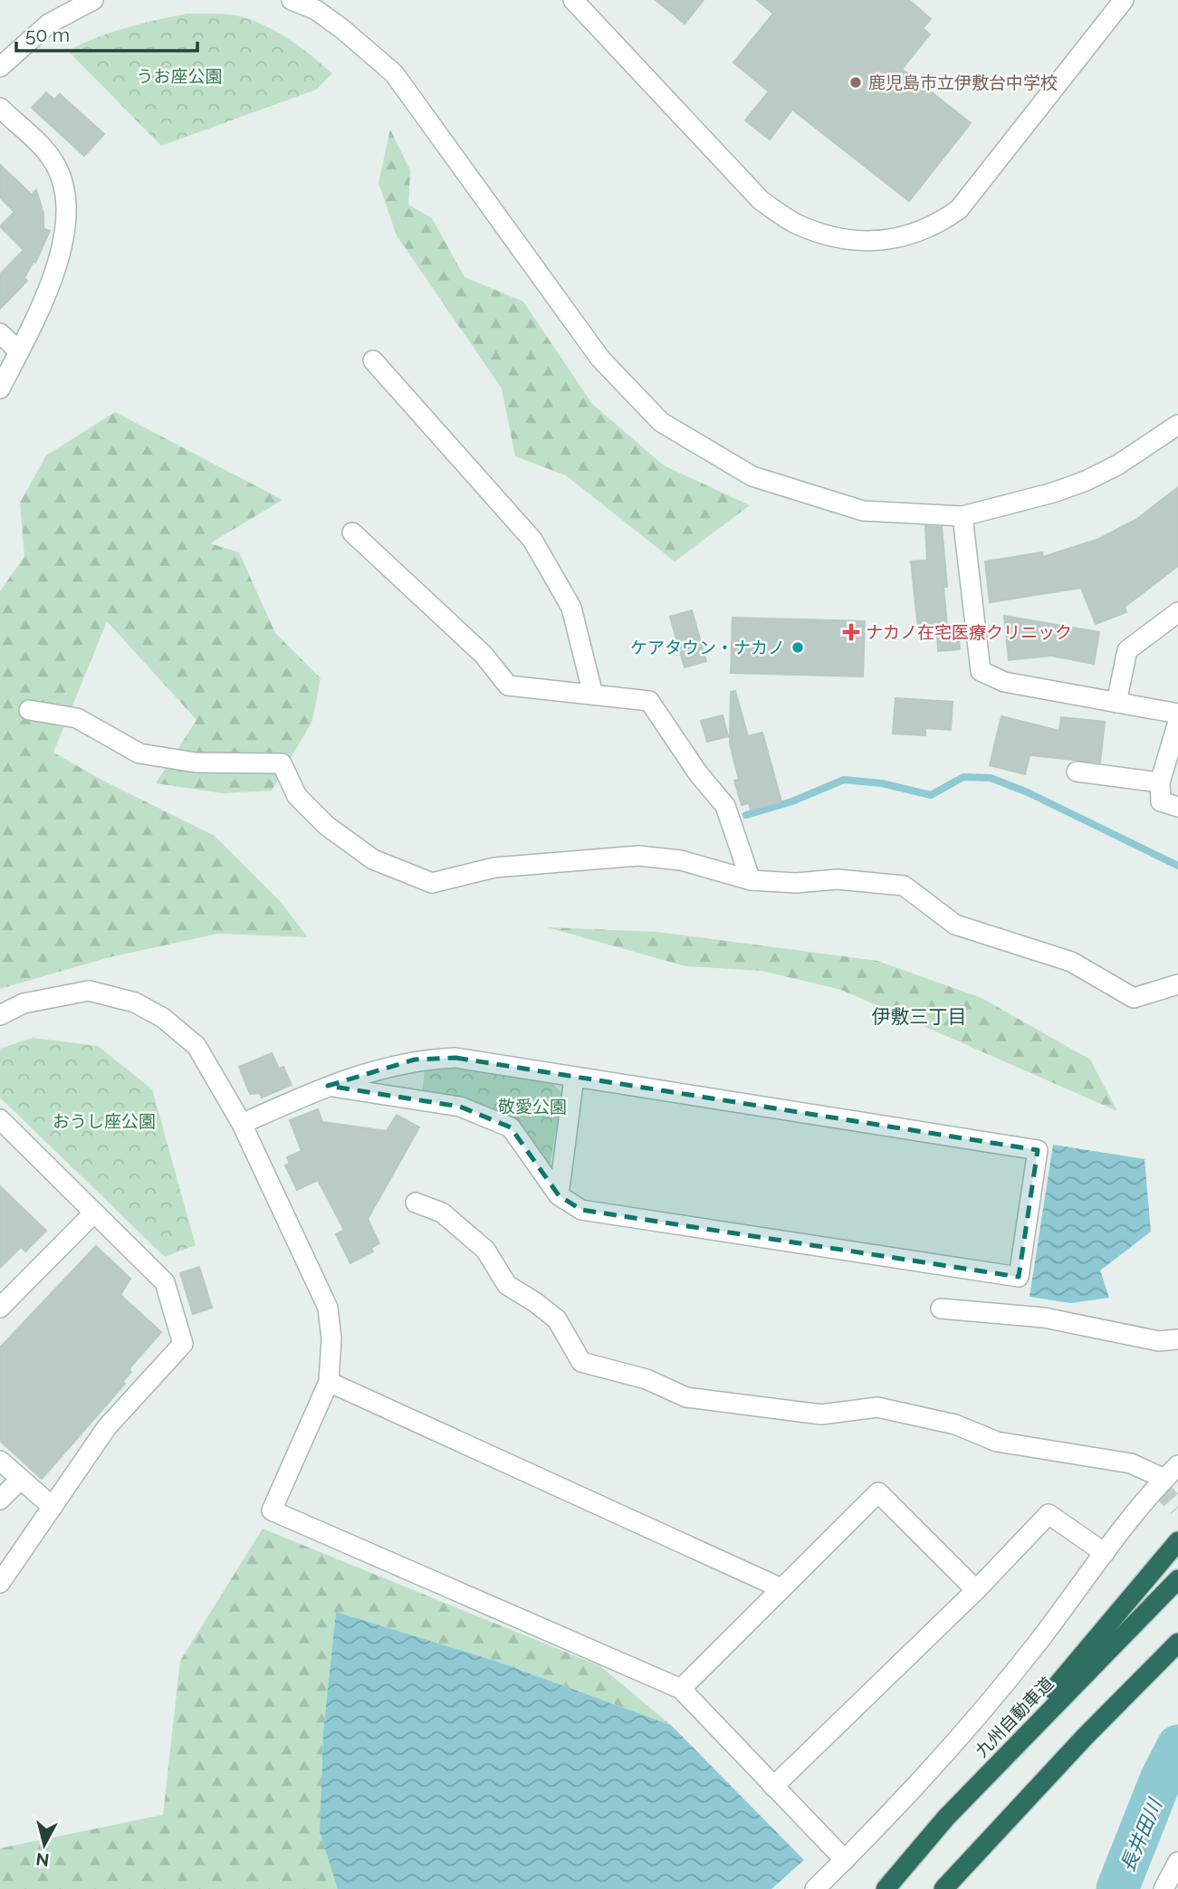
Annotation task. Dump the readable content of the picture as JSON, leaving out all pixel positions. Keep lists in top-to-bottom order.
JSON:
{
  "streets": {
    "highway": ["九州自動車道"]
  },
  "districts": ["伊敷三丁目"],
  "water": ["長井田川"],
  "parks": ["うお座公園", "敬愛公園", "おうし座公園"],
  "places": {
    "other": ["鹿児島市立伊敷台中学校", "ケアタウン・ナカノ"],
    "health": ["ナカノ在宅医療クリニック"]
  },
  "scale_bar": "50 m",
  "north": "bottom"
}
